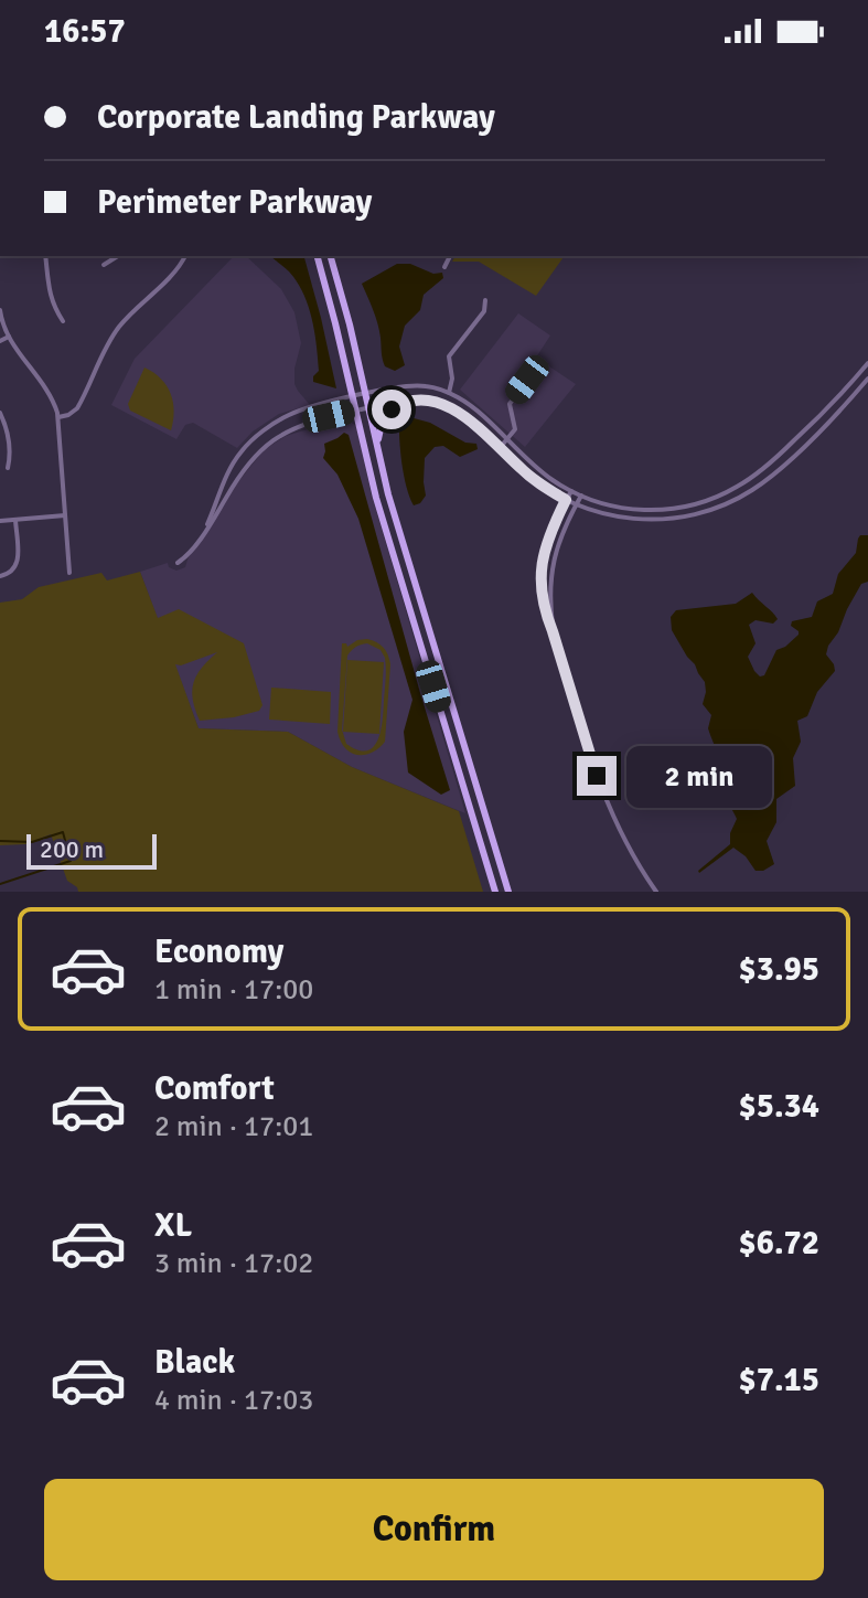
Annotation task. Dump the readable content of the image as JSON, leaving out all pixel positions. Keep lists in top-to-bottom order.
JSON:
{
  "scale_bar": "200 m",
  "page": {
    "status": "16:57",
    "banner": ["Corporate Landing Parkway", "Perimeter Parkway"],
    "bubble": "2 min",
    "scale": "200 m",
    "list": [
      {
        "name": "Economy",
        "note": "1 min · 17:00",
        "value": "$3.95"
      },
      {
        "name": "Comfort",
        "note": "2 min · 17:01",
        "value": "$5.34"
      },
      {
        "name": "XL",
        "note": "3 min · 17:02",
        "value": "$6.72"
      },
      {
        "name": "Black",
        "note": "4 min · 17:03",
        "value": "$7.15"
      }
    ],
    "buttons": "Confirm"
  }
}
